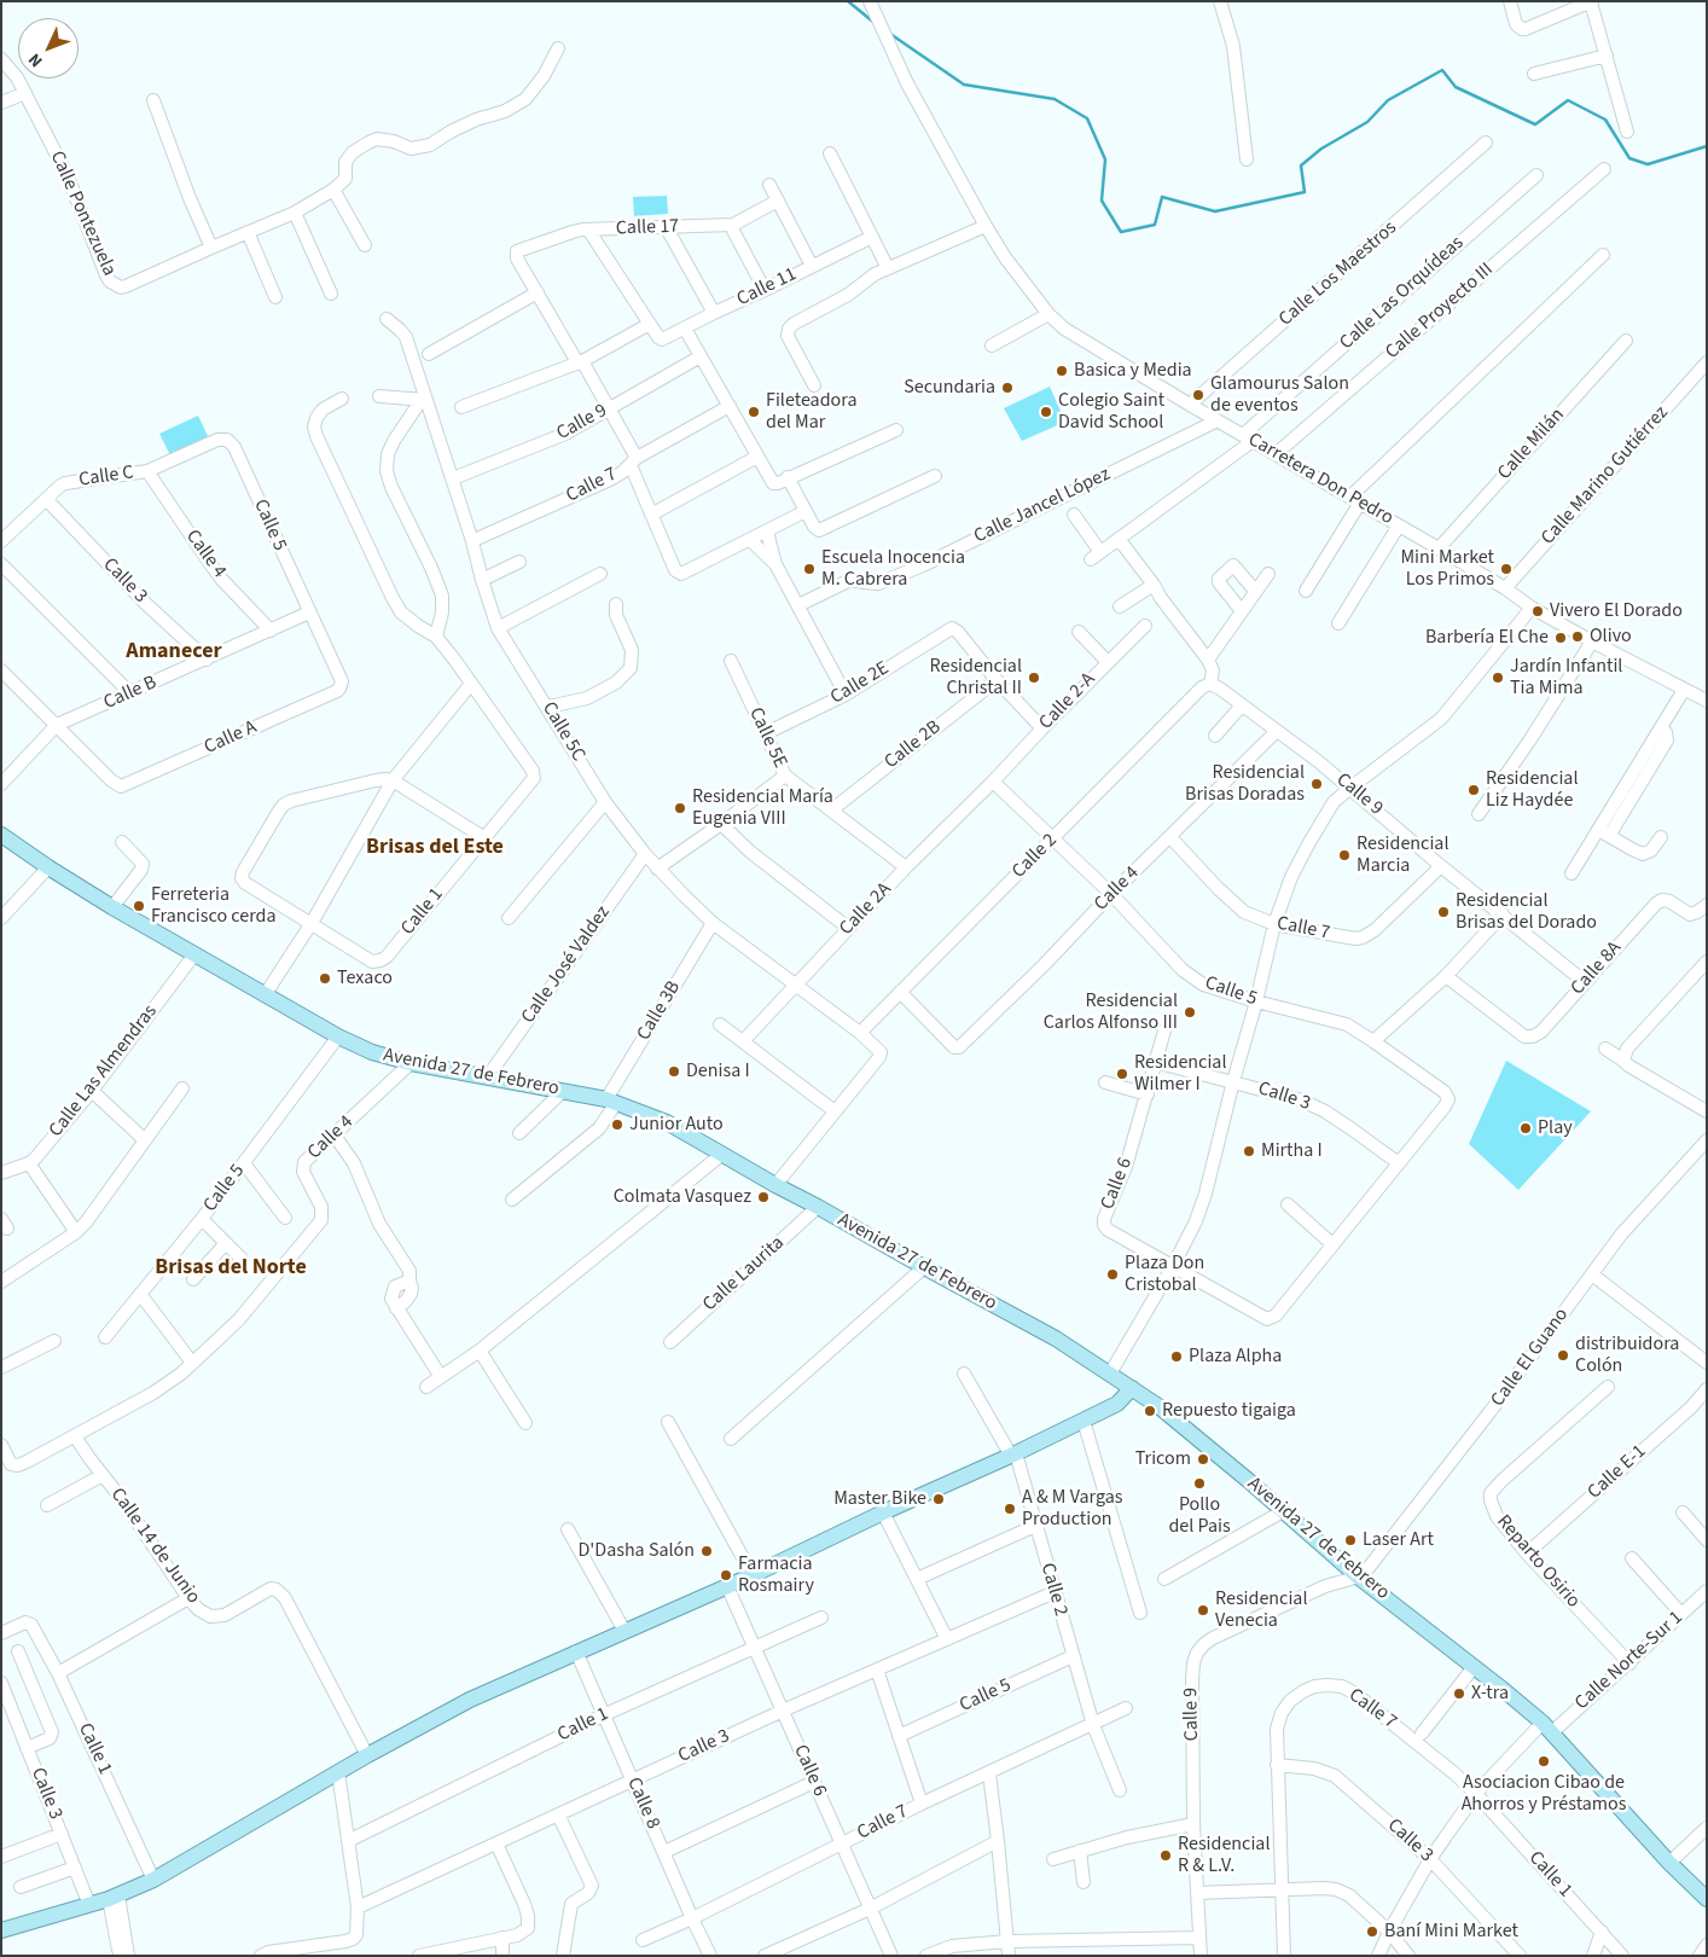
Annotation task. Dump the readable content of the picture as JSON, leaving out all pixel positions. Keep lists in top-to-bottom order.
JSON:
{
  "streets": {
    "main road": ["Avenida 27 de Febrero"],
    "street": [
      "Calle Pontezuela",
      "Calle 17",
      "Calle Los Maestros",
      "Calle 11",
      "Calle Las Orquídeas",
      "Calle Proyecto III",
      "Calle 9",
      "Calle Milán",
      "Calle Marino Gutiérrez",
      "Calle C",
      "Carretera Don Pedro",
      "Calle 7",
      "Calle Jancel López",
      "Calle 5",
      "Calle 4",
      "Calle 3",
      "Calle 2E",
      "Calle B",
      "Calle 2-A",
      "Calle 5C",
      "Calle A",
      "Calle 5E",
      "Calle 2B",
      "Calle 2",
      "Calle 2A",
      "Calle 1",
      "Calle José Valdez",
      "Calle 8A",
      "Calle 3B",
      "Calle Las Almendras",
      "Calle 6",
      "Calle Laurita",
      "Calle El Guano",
      "Calle E-1",
      "Calle 14 de Junio",
      "Reparto Osirio",
      "Calle Norte-Sur 1",
      "Calle 8"
    ]
  },
  "crossings": [
    ["Calle Los Maestros", "Carretera Don Pedro"],
    ["Calle Las Orquídeas", "Carretera Don Pedro"],
    ["Calle Proyecto III", "Carretera Don Pedro"],
    ["Calle 9", "Calle 7"],
    ["Calle 9", "Calle 4"],
    ["Calle 9", "Calle 2"],
    ["Calle 9", "Calle 8A"],
    ["Calle 9", "Avenida 27 de Febrero"],
    ["Calle 9", "Calle El Guano"],
    ["Calle Milán", "Carretera Don Pedro"],
    ["Calle Marino Gutiérrez", "Carretera Don Pedro"],
    ["Calle C", "Calle 5"],
    ["Calle C", "Calle 4"],
    ["Calle C", "Calle 3"],
    ["Carretera Don Pedro", "Calle Jancel López"],
    ["Calle 7", "Calle 4"],
    ["Calle 7", "Calle 3"],
    ["Calle 7", "Calle 2"],
    ["Calle 7", "Calle 1"],
    ["Calle 7", "Calle 6"],
    ["Calle 7", "Calle Norte-Sur 1"],
    ["Calle 7", "Calle 8"],
    ["Calle 5", "Calle 4"],
    ["Calle 5", "Calle 3"],
    ["Calle 5", "Calle B"],
    ["Calle 5", "Calle 2-A"],
    ["Calle 5", "Calle A"],
    ["Calle 5", "Calle 2"],
    ["Calle 5", "Calle 2A"],
    ["Calle 5", "Avenida 27 de Febrero"],
    ["Calle 4", "Calle B"],
    ["Calle 4", "Calle 2"],
    ["Calle 4", "Avenida 27 de Febrero"],
    ["Calle 3", "Calle B"],
    ["Calle 3", "Calle 2"],
    ["Calle 3", "Calle 6"],
    ["Calle 3", "Calle Norte-Sur 1"],
    ["Calle 3", "Calle 8"],
    ["Calle 2E", "Calle 5E"],
    ["Calle 2E", "Calle 2B"],
    ["Calle B", "Calle A"],
    ["Calle 2-A", "Calle 2A"],
    ["Calle 5C", "Calle 2"],
    ["Calle 5C", "Calle 2A"],
    ["Calle 5C", "Calle José Valdez"],
    ["Calle 5C", "Calle 3B"],
    ["Calle 5E", "Calle 2B"],
    ["Calle 5E", "Calle 2A"],
    ["Calle 1", "Calle 6"],
    ["Calle 1", "Calle Norte-Sur 1"],
    ["Calle 1", "Calle 8"],
    ["Calle José Valdez", "Avenida 27 de Febrero"],
    ["Calle 3B", "Avenida 27 de Febrero"],
    ["Calle Las Almendras", "Avenida 27 de Febrero"],
    ["Avenida 27 de Febrero", "Calle Laurita"],
    ["Avenida 27 de Febrero", "Calle El Guano"],
    ["Avenida 27 de Febrero", "Calle Norte-Sur 1"],
    ["Calle E-1", "Reparto Osirio"],
    ["Reparto Osirio", "Calle Norte-Sur 1"]
  ],
  "districts": ["Amanecer", "Brisas del Este", "Brisas del Norte"],
  "places": [
    "Basica y Media",
    "Secundaria",
    "Glamourus Salon de eventos",
    "Fileteadora del Mar",
    "Colegio Saint David School",
    "Escuela Inocencia M. Cabrera",
    "Mini Market Los Primos",
    "Vivero El Dorado",
    "Olivo",
    "Barbería El Che",
    "Residencial Christal II",
    "Jardín Infantil Tia Mima",
    "Residencial Brisas Doradas",
    "Residencial Liz Haydée",
    "Residencial María Eugenia VIII",
    "Residencial Marcia",
    "Ferreteria Francisco cerda",
    "Residencial Brisas del Dorado",
    "Texaco",
    "Residencial Carlos Alfonso III",
    "Denisa I",
    "Residencial Wilmer I",
    "Junior Auto",
    "Play",
    "Mirtha I",
    "Colmata Vasquez",
    "Plaza Don Cristobal",
    "distribuidora Colón",
    "Plaza Alpha",
    "Repuesto tigaiga",
    "Tricom",
    "Pollo del Pais",
    "Master Bike",
    "A & M Vargas Production",
    "Laser Art",
    "D'Dasha Salón",
    "Farmacia Rosmairy",
    "Residencial Venecia",
    "X-tra",
    "Asociacion Cibao de Ahorros y Préstamos",
    "Residencial R & L.V.",
    "Baní Mini Market"
  ],
  "north": "bottom left"
}
